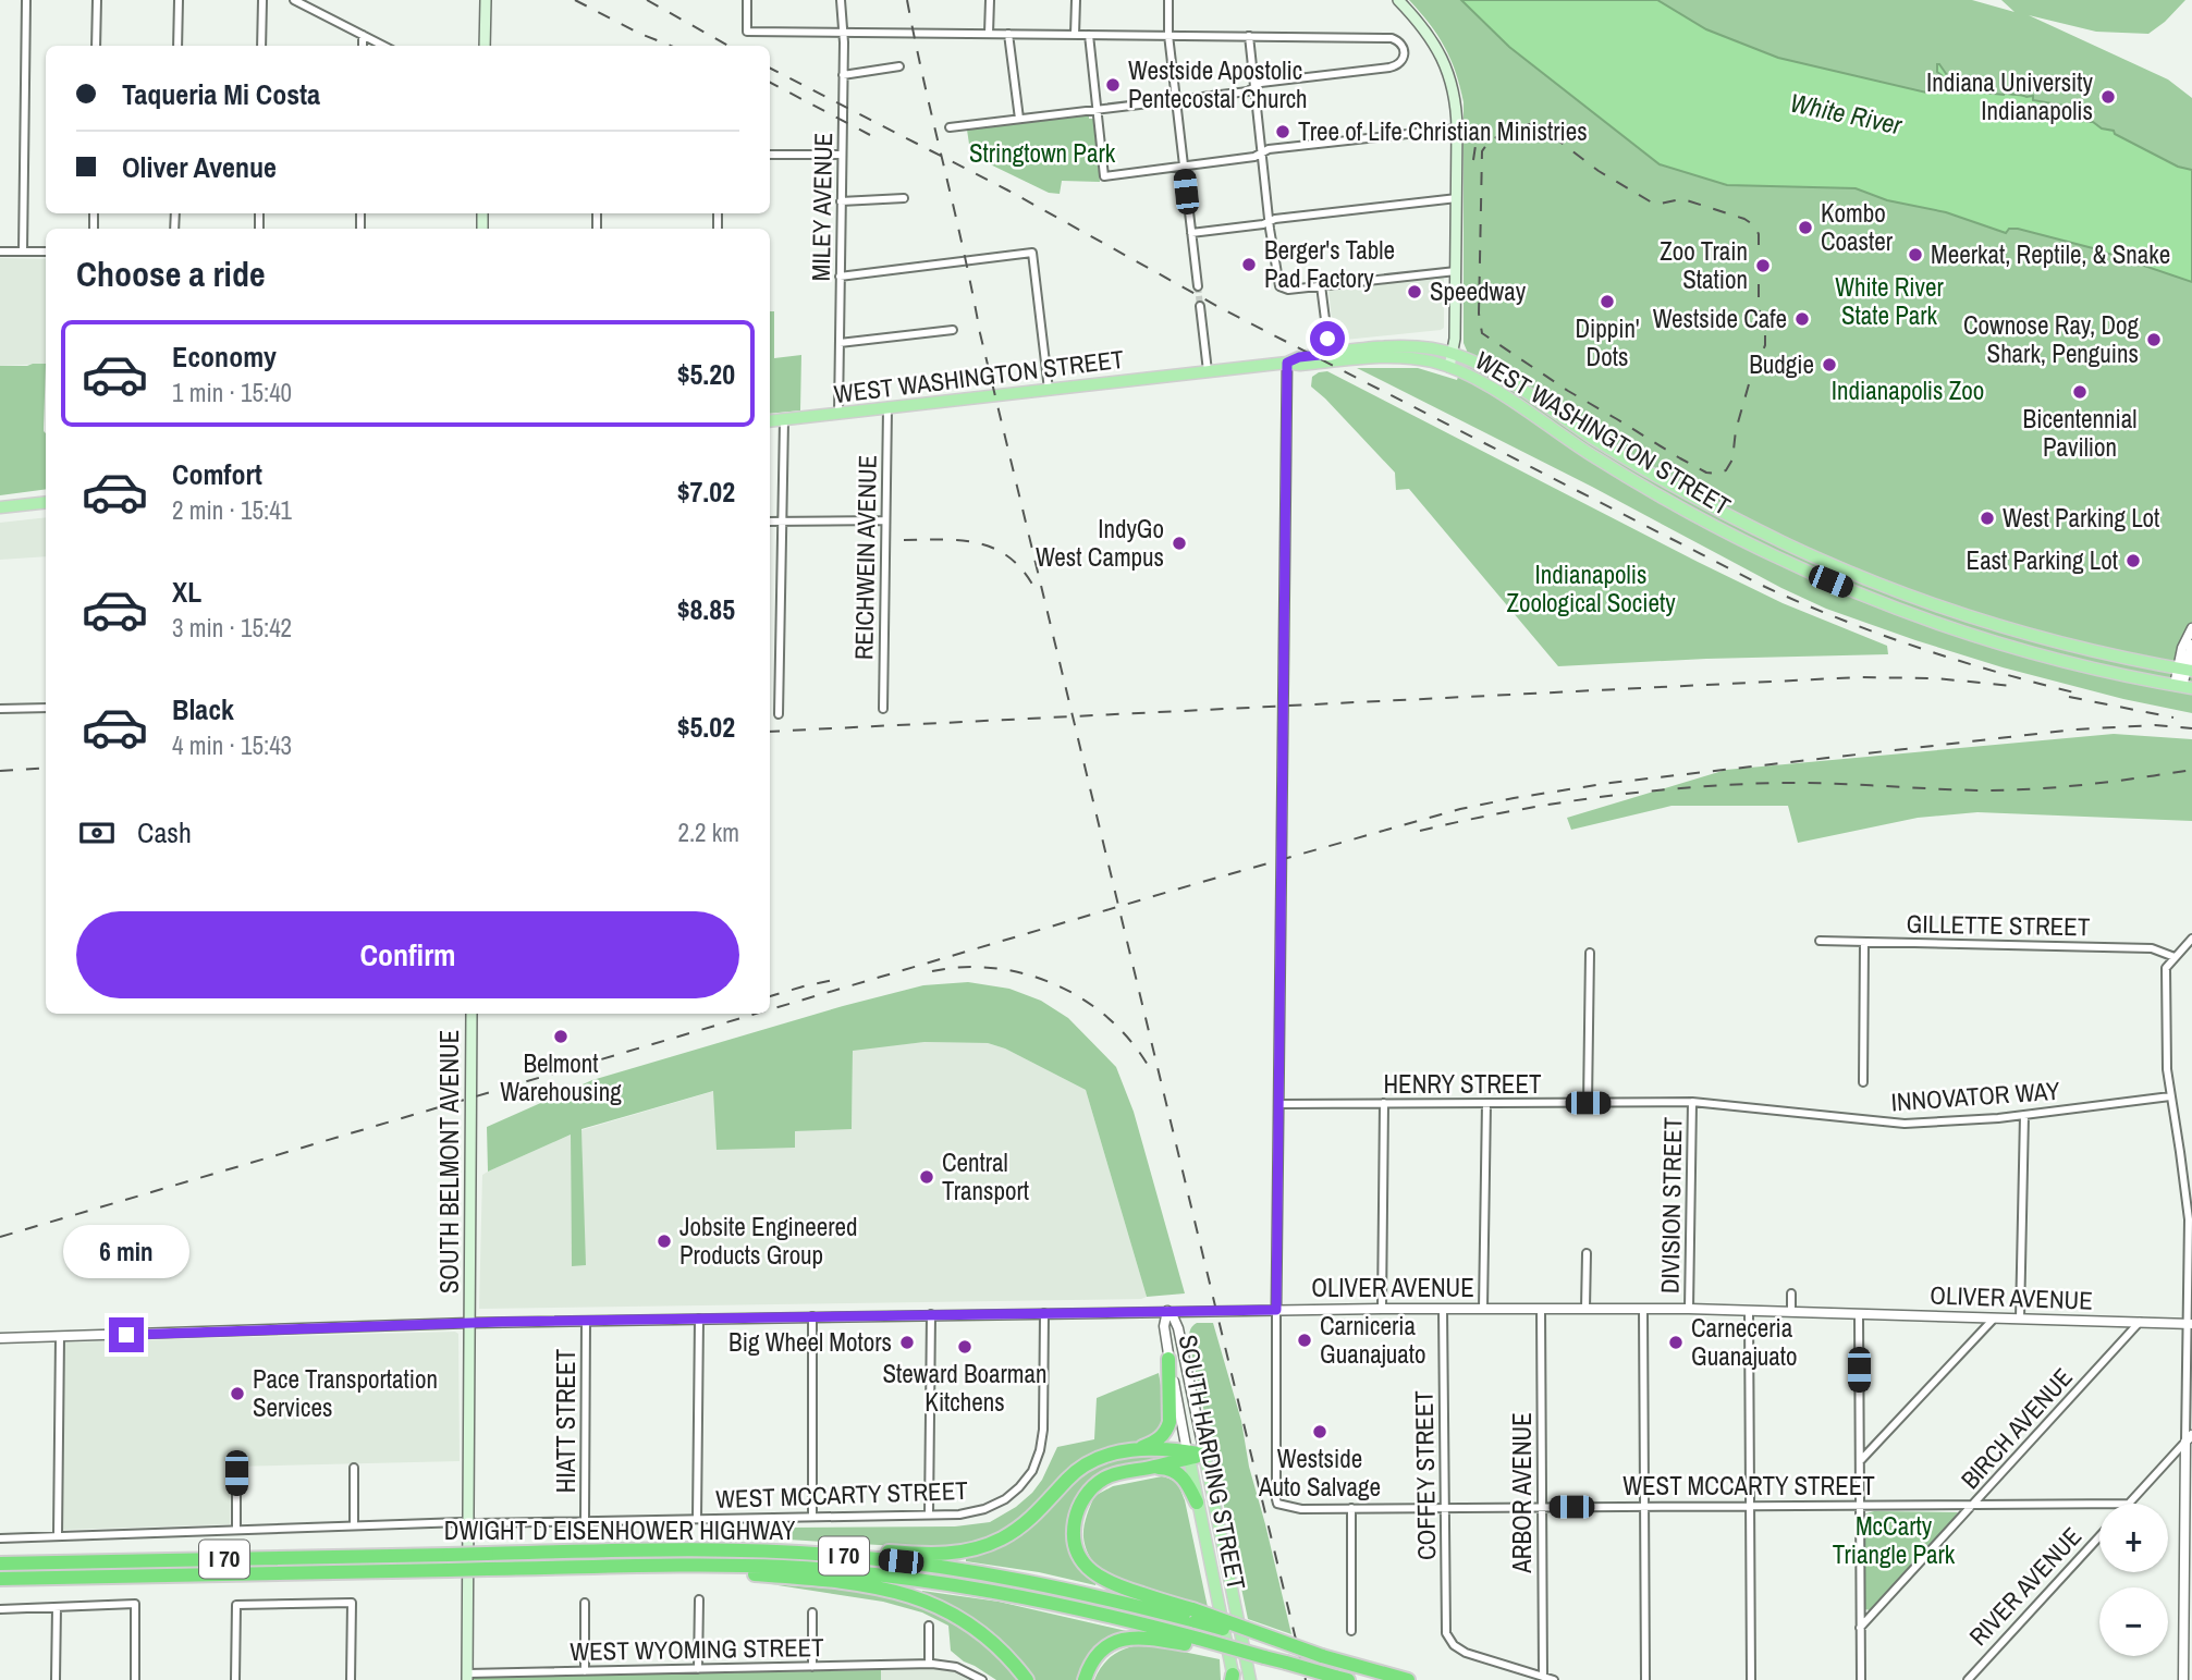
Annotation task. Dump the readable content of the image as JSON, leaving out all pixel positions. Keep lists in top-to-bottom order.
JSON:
{
  "streets": {
    "highway": ["DWIGHT D EISENHOWER HIGHWAY", "I 70"],
    "main road": ["WEST WASHINGTON STREET", "SOUTH BELMONT AVENUE", "SOUTH HARDING STREET"],
    "street": [
      "MILEY AVENUE",
      "REICHWEIN AVENUE",
      "GILLETTE STREET",
      "HENRY STREET",
      "INNOVATOR WAY",
      "DIVISION STREET",
      "OLIVER AVENUE",
      "HIATT STREET",
      "BIRCH AVENUE",
      "COFFEY STREET",
      "WEST MCCARTY STREET",
      "ARBOR AVENUE",
      "RIVER AVENUE",
      "WEST WYOMING STREET"
    ]
  },
  "crossings": [
    ["MILEY AVENUE", "WEST WASHINGTON STREET"],
    ["WEST WASHINGTON STREET", "REICHWEIN AVENUE"],
    ["HENRY STREET", "INNOVATOR WAY"],
    ["HENRY STREET", "DIVISION STREET"],
    ["INNOVATOR WAY", "DIVISION STREET"],
    ["SOUTH BELMONT AVENUE", "OLIVER AVENUE"],
    ["SOUTH BELMONT AVENUE", "WEST MCCARTY STREET"],
    ["SOUTH BELMONT AVENUE", "WEST WYOMING STREET"],
    ["DIVISION STREET", "OLIVER AVENUE"],
    ["DIVISION STREET", "WEST MCCARTY STREET"],
    ["OLIVER AVENUE", "HIATT STREET"],
    ["OLIVER AVENUE", "BIRCH AVENUE"],
    ["OLIVER AVENUE", "SOUTH HARDING STREET"],
    ["OLIVER AVENUE", "COFFEY STREET"],
    ["OLIVER AVENUE", "WEST MCCARTY STREET"],
    ["OLIVER AVENUE", "ARBOR AVENUE"],
    ["HIATT STREET", "WEST MCCARTY STREET"],
    ["BIRCH AVENUE", "WEST MCCARTY STREET"],
    ["COFFEY STREET", "WEST MCCARTY STREET"],
    ["COFFEY STREET", "ARBOR AVENUE"],
    ["WEST MCCARTY STREET", "ARBOR AVENUE"]
  ],
  "water": ["White River"],
  "parks": [
    "Stringtown Park",
    "White River State Park",
    "Indianapolis Zoo",
    "Indianapolis Zoological Society",
    "McCarty Triangle Park"
  ],
  "places": [
    "Westside Apostolic Pentecostal Church",
    "Indiana University Indianapolis",
    "Tree of Life Christian Ministries",
    "Kombo Coaster",
    "Meerkat, Reptile, & Snake",
    "Berger's Table Pad Factory",
    "Zoo Train Station",
    "Speedway",
    "Dippin' Dots",
    "Westside Cafe",
    "Cownose Ray, Dog Shark, Penguins",
    "Budgie",
    "Bicentennial Pavilion",
    "West Parking Lot",
    "IndyGo West Campus",
    "East Parking Lot",
    "Belmont Warehousing",
    "Central Transport",
    "Jobsite Engineered Products Group",
    "Carniceria Guanajuato",
    "Big Wheel Motors",
    "Carneceria Guanajuato",
    "Steward Boarman Kitchens",
    "Pace Transportation Services",
    "Westside Auto Salvage"
  ],
  "page": {
    "banner": ["Taqueria Mi Costa", "Oliver Avenue"],
    "heading": "Choose a ride",
    "list": [
      {
        "name": "Economy",
        "note": "1 min · 15:40",
        "value": "$5.20"
      },
      {
        "name": "Comfort",
        "note": "2 min · 15:41",
        "value": "$7.02"
      },
      {
        "name": "XL",
        "note": "3 min · 15:42",
        "value": "$8.85"
      },
      {
        "name": "Black",
        "note": "4 min · 15:43",
        "value": "$5.02"
      }
    ],
    "pay": ["Cash", "2.2 km"],
    "buttons": "Confirm",
    "bubble": "6 min",
    "map_buttons": ["+", "−"]
  }
}
